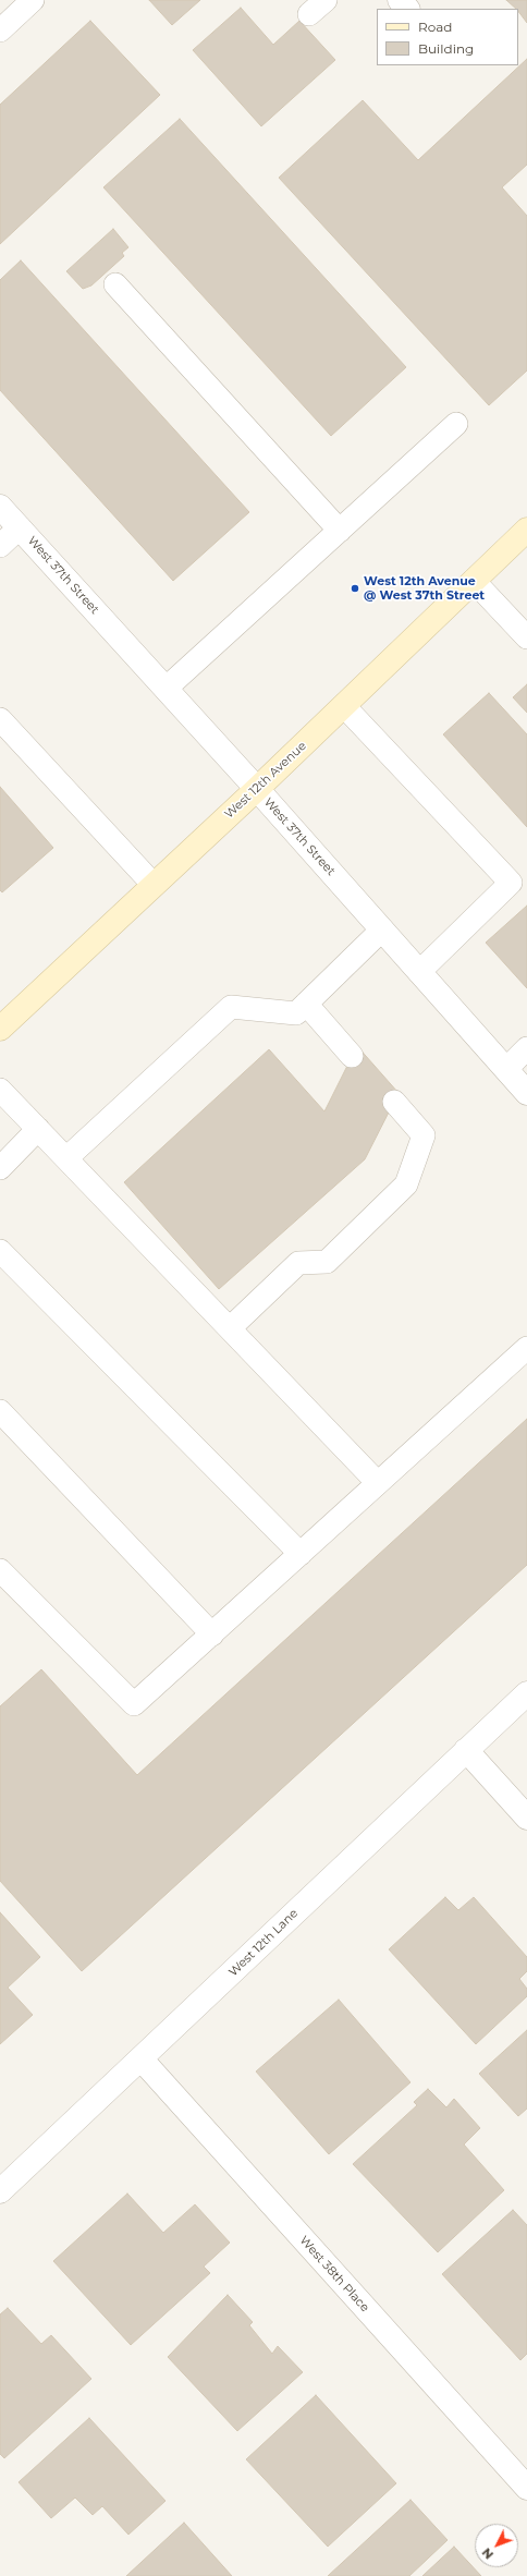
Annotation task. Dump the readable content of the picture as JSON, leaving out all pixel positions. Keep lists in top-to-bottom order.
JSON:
{
  "streets": {
    "main road": ["West 12th Avenue"],
    "street": ["West 37th Street", "West 12th Lane", "West 38th Place"]
  },
  "crossings": [
    ["West 37th Street", "West 12th Avenue"],
    ["West 12th Lane", "West 38th Place"]
  ],
  "places": ["West 12th Avenue @ West 37th Street"],
  "legend": ["Road", "Building"],
  "north": "bottom left"
}
